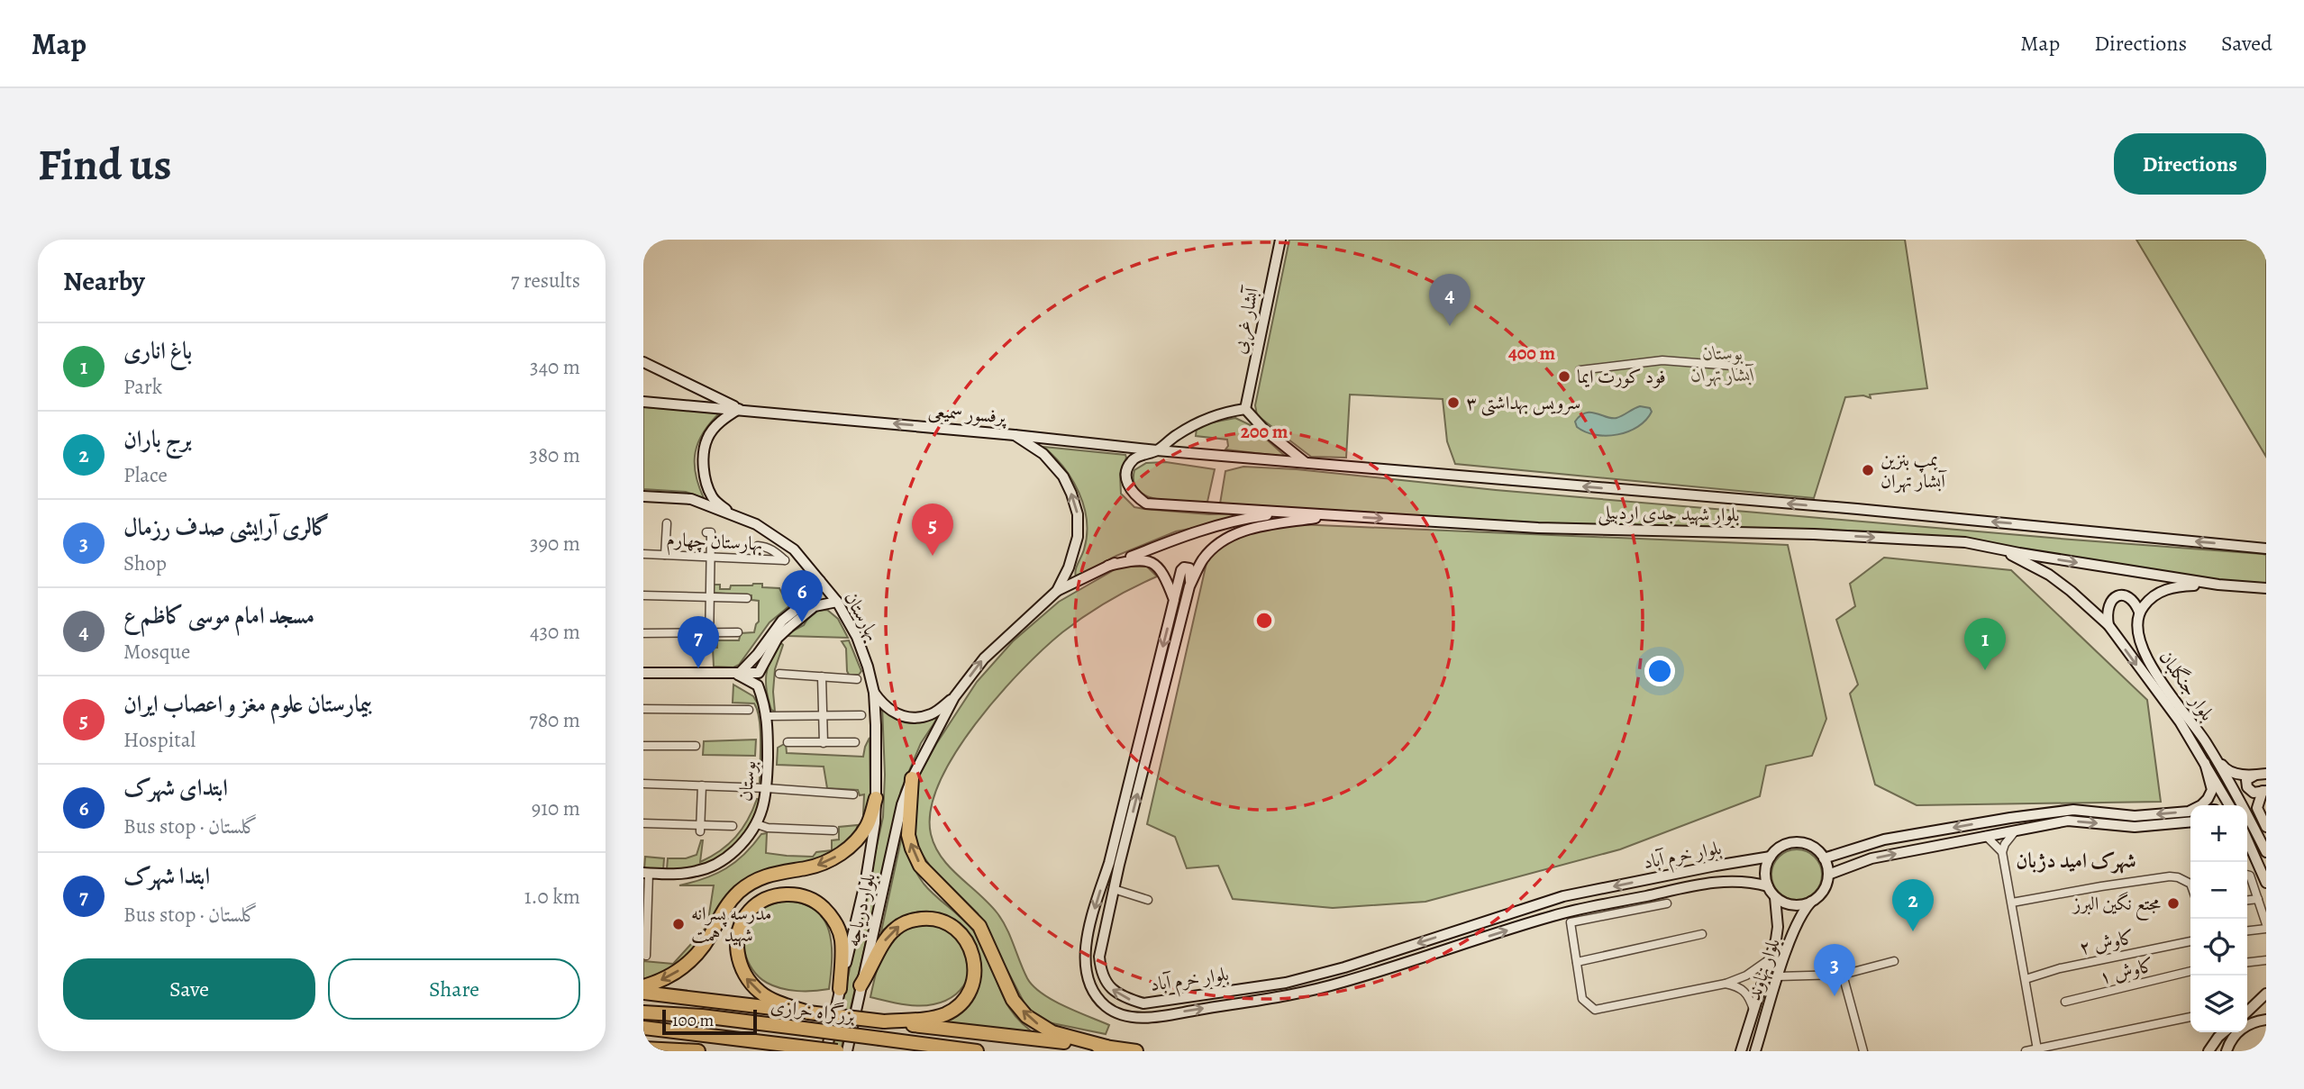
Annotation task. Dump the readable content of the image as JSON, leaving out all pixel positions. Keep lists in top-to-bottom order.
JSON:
{
  "streets": {
    "highway": ["بزرگراه خرازی"],
    "main road": [
      "آبشار غربی",
      "پرفسور سمیعی",
      "بلوار شهید جدی اردبیلی",
      "بهارستان",
      "بلوار جنگلبان",
      "بوستان",
      "بلوار خرم آباد",
      "بلوار دریاچه",
      "بلوار نهاوند"
    ],
    "street": ["بهارستان چهارم", "کاوش ۲", "کاوش ۱"]
  },
  "crossings": [
    ["پرفسور سمیعی", "بلوار شهید جدی اردبیلی"],
    ["پرفسور سمیعی", "بلوار دریاچه"],
    ["بلوار شهید جدی اردبیلی", "بلوار جنگلبان"],
    ["بلوار شهید جدی اردبیلی", "بلوار خرم آباد"],
    ["بهارستان", "بلوار دریاچه"],
    ["بلوار خرم آباد", "بلوار نهاوند"]
  ],
  "districts": ["شهرک امید دژبان"],
  "parks": ["بوستان آبشار تهران"],
  "places": [
    "فود کورت ایما",
    "سرویس بهداشتی ۳",
    "پمپ بنزین آبشار تهران",
    "مجتع نگین البرز",
    "مدرسه پسرانه شهید همت"
  ],
  "scale_bar": "100 m",
  "page": {
    "header": "Map",
    "nav": ["Map", "Directions", "Saved"],
    "buttons": [
      "Directions",
      ["Save", "Share"]
    ],
    "title": "Find us",
    "heading": ["Nearby", "7 results"],
    "pins": [
      "4",
      "5",
      "6",
      "7",
      "1",
      "2",
      "3"
    ],
    "list": [
      {
        "mark": "1",
        "name": "باغ اناری",
        "note": "Park",
        "value": "340 m"
      },
      {
        "mark": "2",
        "name": "برج باران",
        "note": "Place",
        "value": "380 m"
      },
      {
        "mark": "3",
        "name": "گالری آرایشی صدف رزمال",
        "note": "Shop",
        "value": "390 m"
      },
      {
        "mark": "4",
        "name": "مسجد امام موسی کاظم ع",
        "note": "Mosque",
        "value": "430 m"
      },
      {
        "mark": "5",
        "name": "بیمارستان علوم مغز و اعصاب ایران",
        "note": "Hospital",
        "value": "780 m"
      },
      {
        "mark": "6",
        "name": "ابتدای شهرک",
        "note": "Bus stop · گلستان",
        "value": "910 m"
      },
      {
        "mark": "7",
        "name": "ابتدا شهرک",
        "note": "Bus stop · گلستان",
        "value": "1.0 km"
      }
    ],
    "map_buttons": ["+", "−"],
    "scale": "100 m"
  },
  "rings": ["400 m", "200 m"]
}
